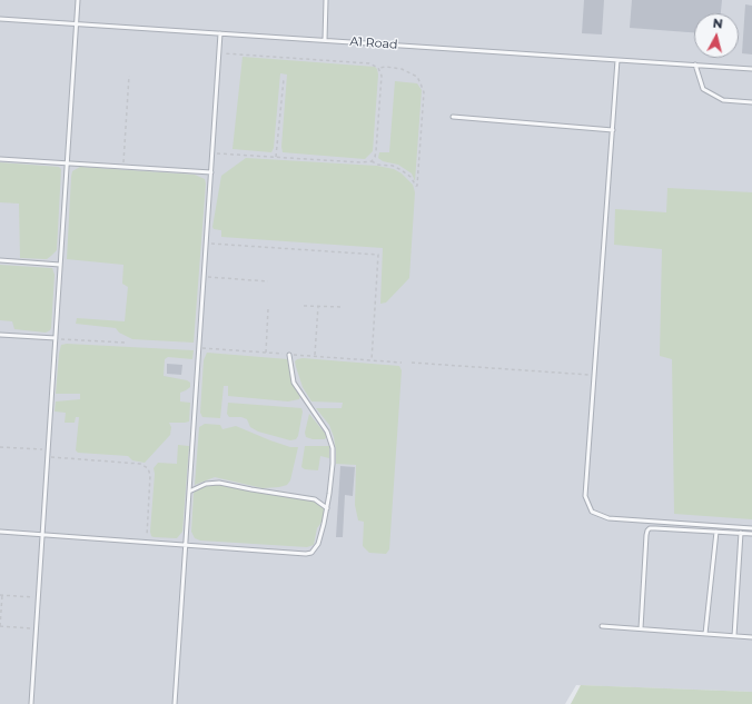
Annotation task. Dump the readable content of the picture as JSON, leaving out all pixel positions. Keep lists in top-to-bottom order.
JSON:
{
  "streets": {
    "lane": ["A1 Road"]
  },
  "north": "top"
}
